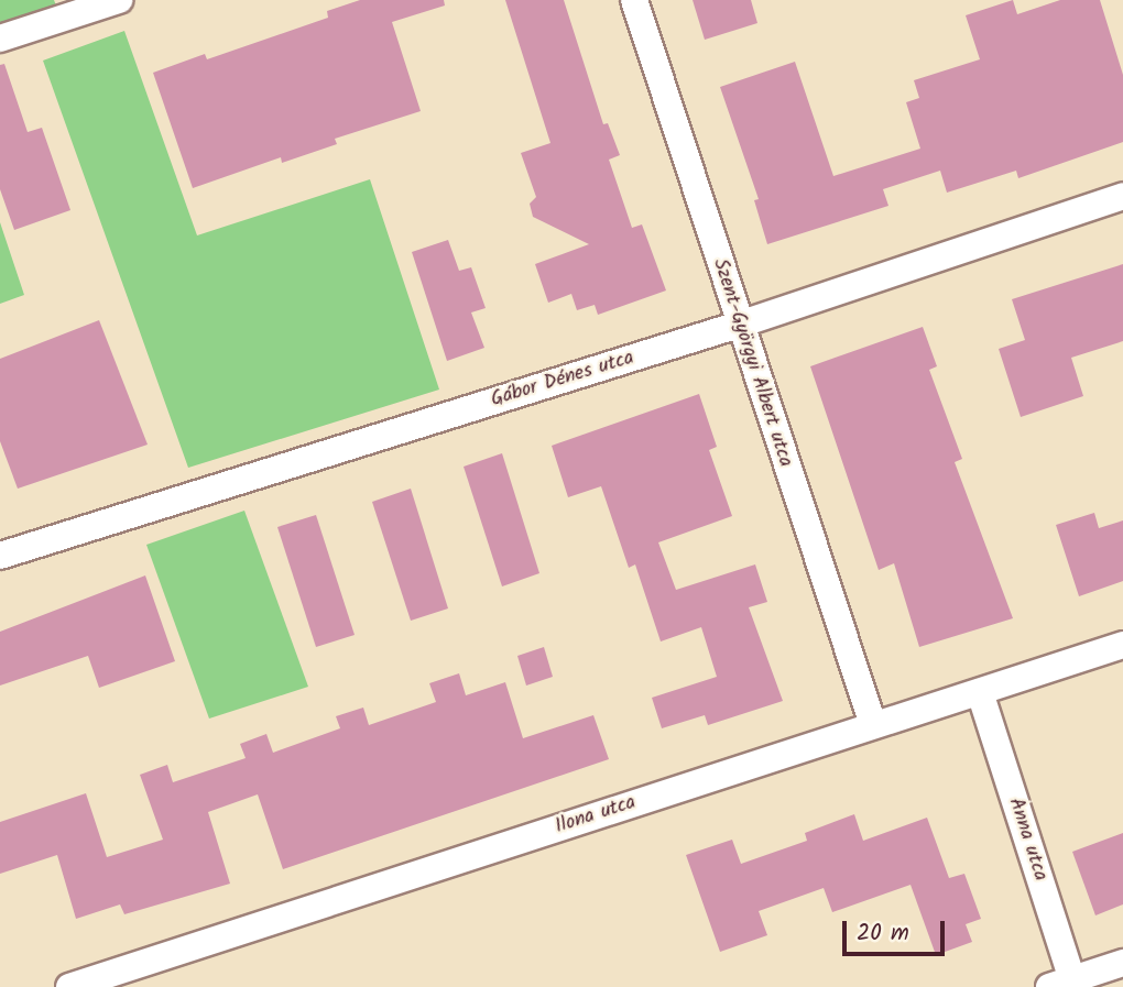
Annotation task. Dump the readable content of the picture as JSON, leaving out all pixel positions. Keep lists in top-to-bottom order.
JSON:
{
  "streets": {
    "street": [
      "Szent-Györgyi Albert utca",
      "Gábor Dénes utca",
      "Ilona utca",
      "Anna utca"
    ]
  },
  "crossings": [
    ["Szent-Györgyi Albert utca", "Gábor Dénes utca"],
    ["Szent-Györgyi Albert utca", "Ilona utca"],
    ["Ilona utca", "Anna utca"]
  ],
  "scale_bar": "20 m"
}
